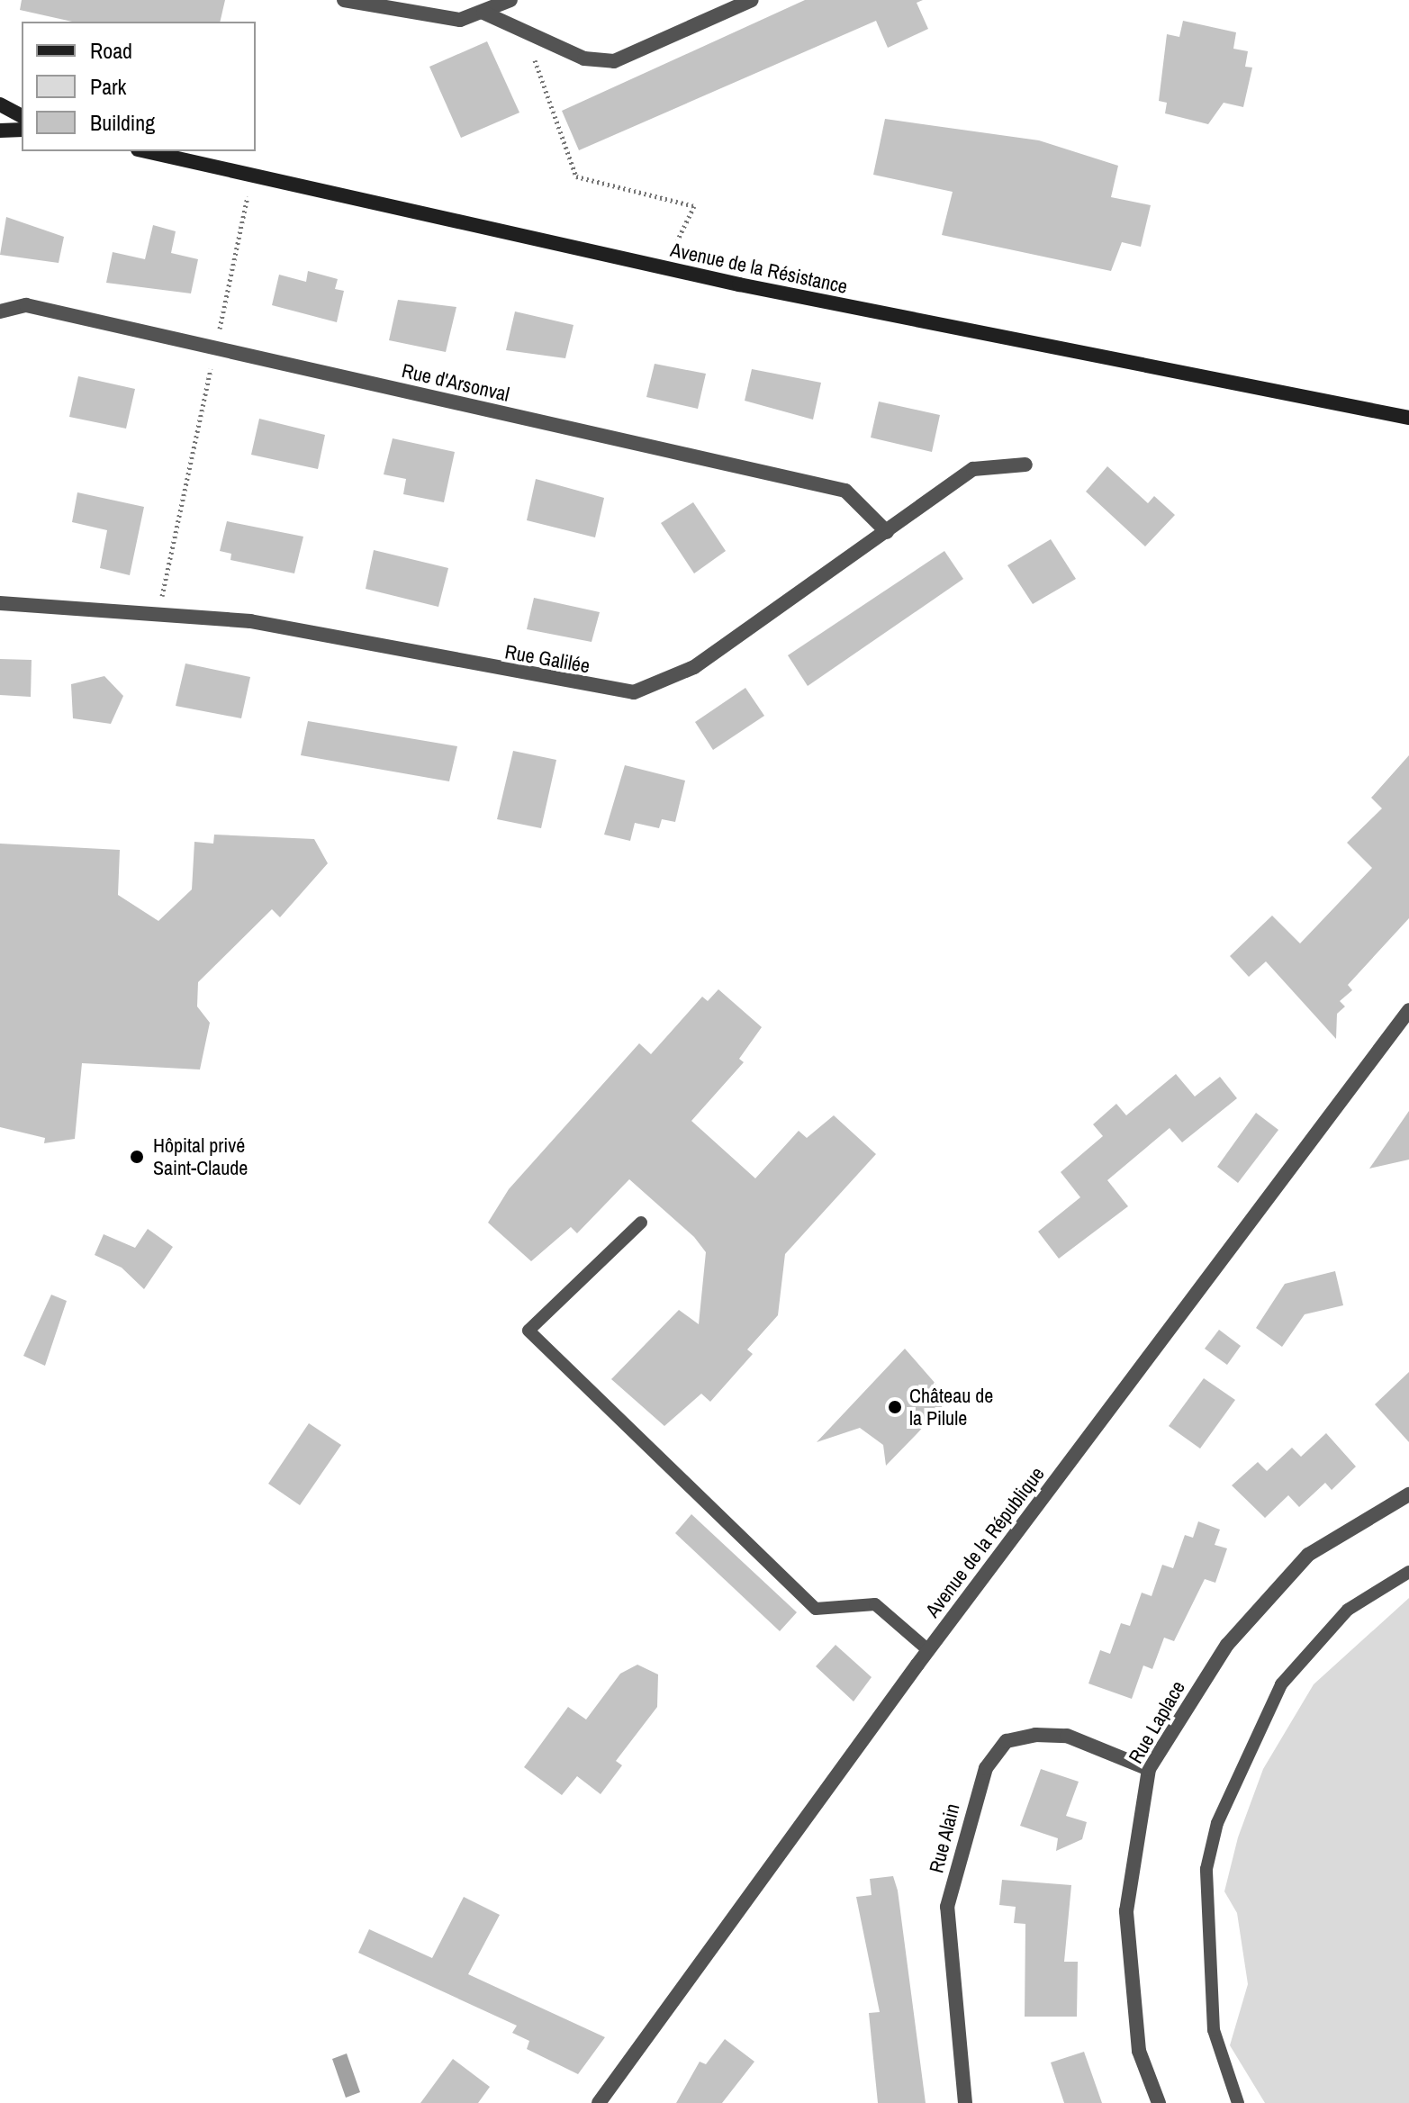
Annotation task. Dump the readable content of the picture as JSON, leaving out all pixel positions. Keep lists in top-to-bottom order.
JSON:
{
  "streets": {
    "main road": ["Avenue de la Résistance"],
    "street": [
      "Rue d'Arsonval",
      "Rue Galilée",
      "Avenue de la République",
      "Rue Laplace",
      "Rue Alain"
    ]
  },
  "crossings": [
    ["Rue d'Arsonval", "Rue Galilée"],
    ["Rue Laplace", "Rue Alain"]
  ],
  "places": ["Hôpital privé Saint-Claude", "Château de la Pilule"],
  "legend": ["Road", "Park", "Building"]
}
